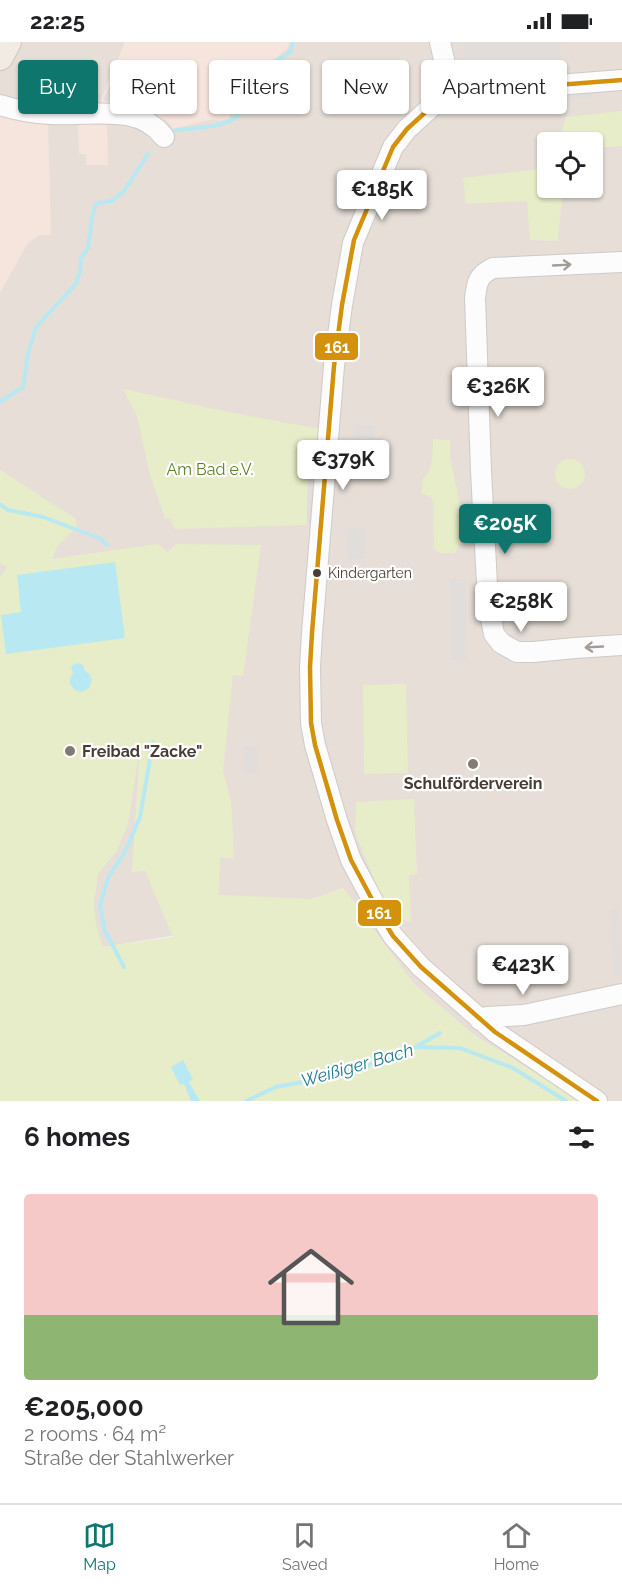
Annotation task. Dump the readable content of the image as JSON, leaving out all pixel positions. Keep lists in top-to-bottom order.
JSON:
{
  "water": ["Weißiger Bach"],
  "parks": ["Am Bad e.V."],
  "places": ["Kindergarten", "Freibad \"Zacke\"", "Schulförderverein"],
  "lines": ["transit line 161"],
  "page": {
    "status": "22:25",
    "chip": [
      "Buy",
      "Rent",
      "Filters",
      "New",
      "Apartment"
    ],
    "price": [
      "€185K",
      "€326K",
      "€379K",
      "€205K",
      "€258K",
      "€423K"
    ],
    "heading": "6 homes",
    "list": [
      {
        "name": "€205,000",
        "note": "2 rooms · 64 m² · Straße der Stahlwerker"
      }
    ],
    "tabs": ["Map", "Saved", "Home"]
  }
}
